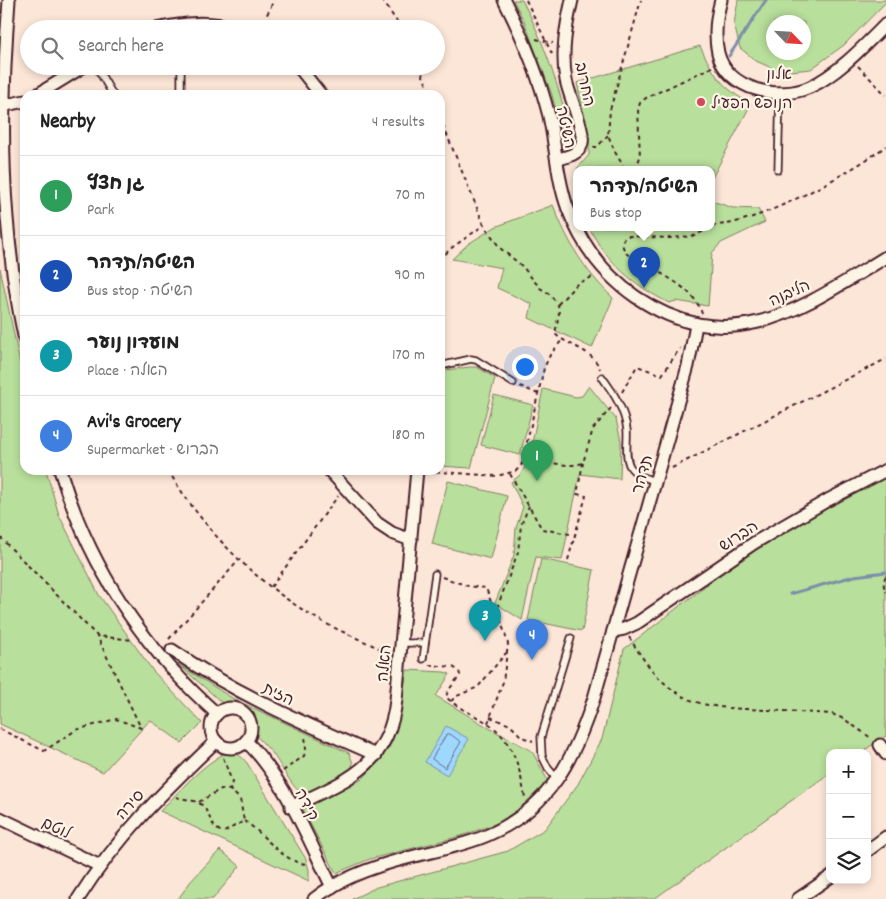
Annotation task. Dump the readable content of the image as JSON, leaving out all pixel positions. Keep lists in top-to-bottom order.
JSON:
{
  "streets": {
    "street": [
      "אלון",
      "החרוב",
      "השיטה",
      "הליבנה",
      "תדהר",
      "הברוש",
      "האלה",
      "הזית",
      "סירה",
      "קידה",
      "לוטם"
    ]
  },
  "crossings": [
    ["השיטה", "הליבנה"],
    ["השיטה", "תדהר"],
    ["הליבנה", "תדהר"],
    ["תדהר", "הברוש"],
    ["תדהר", "קידה"],
    ["האלה", "הזית"],
    ["האלה", "קידה"],
    ["סירה", "קידה"],
    ["סירה", "לוטם"]
  ],
  "places": ["הנופש הפעיל"],
  "north": "bottom right",
  "page": {
    "search": "Search here",
    "heading": ["Nearby", "4 results"],
    "list": [
      {
        "mark": "1",
        "name": "גן חצץ",
        "note": "Park",
        "value": "70 m"
      },
      {
        "mark": "2",
        "name": "השיטה/תדהר",
        "note": "Bus stop · השיטה",
        "value": "90 m"
      },
      {
        "mark": "3",
        "name": "מועדון נוער",
        "note": "Place · האלה",
        "value": "170 m"
      },
      {
        "mark": "4",
        "name": "Avi's Grocery",
        "note": "Supermarket · הברוש",
        "value": "180 m"
      }
    ],
    "popup": ["השיטה/תדהר", "Bus stop"],
    "pins": [
      "2",
      "1",
      "3",
      "4"
    ],
    "map_buttons": ["+", "−"]
  }
}
